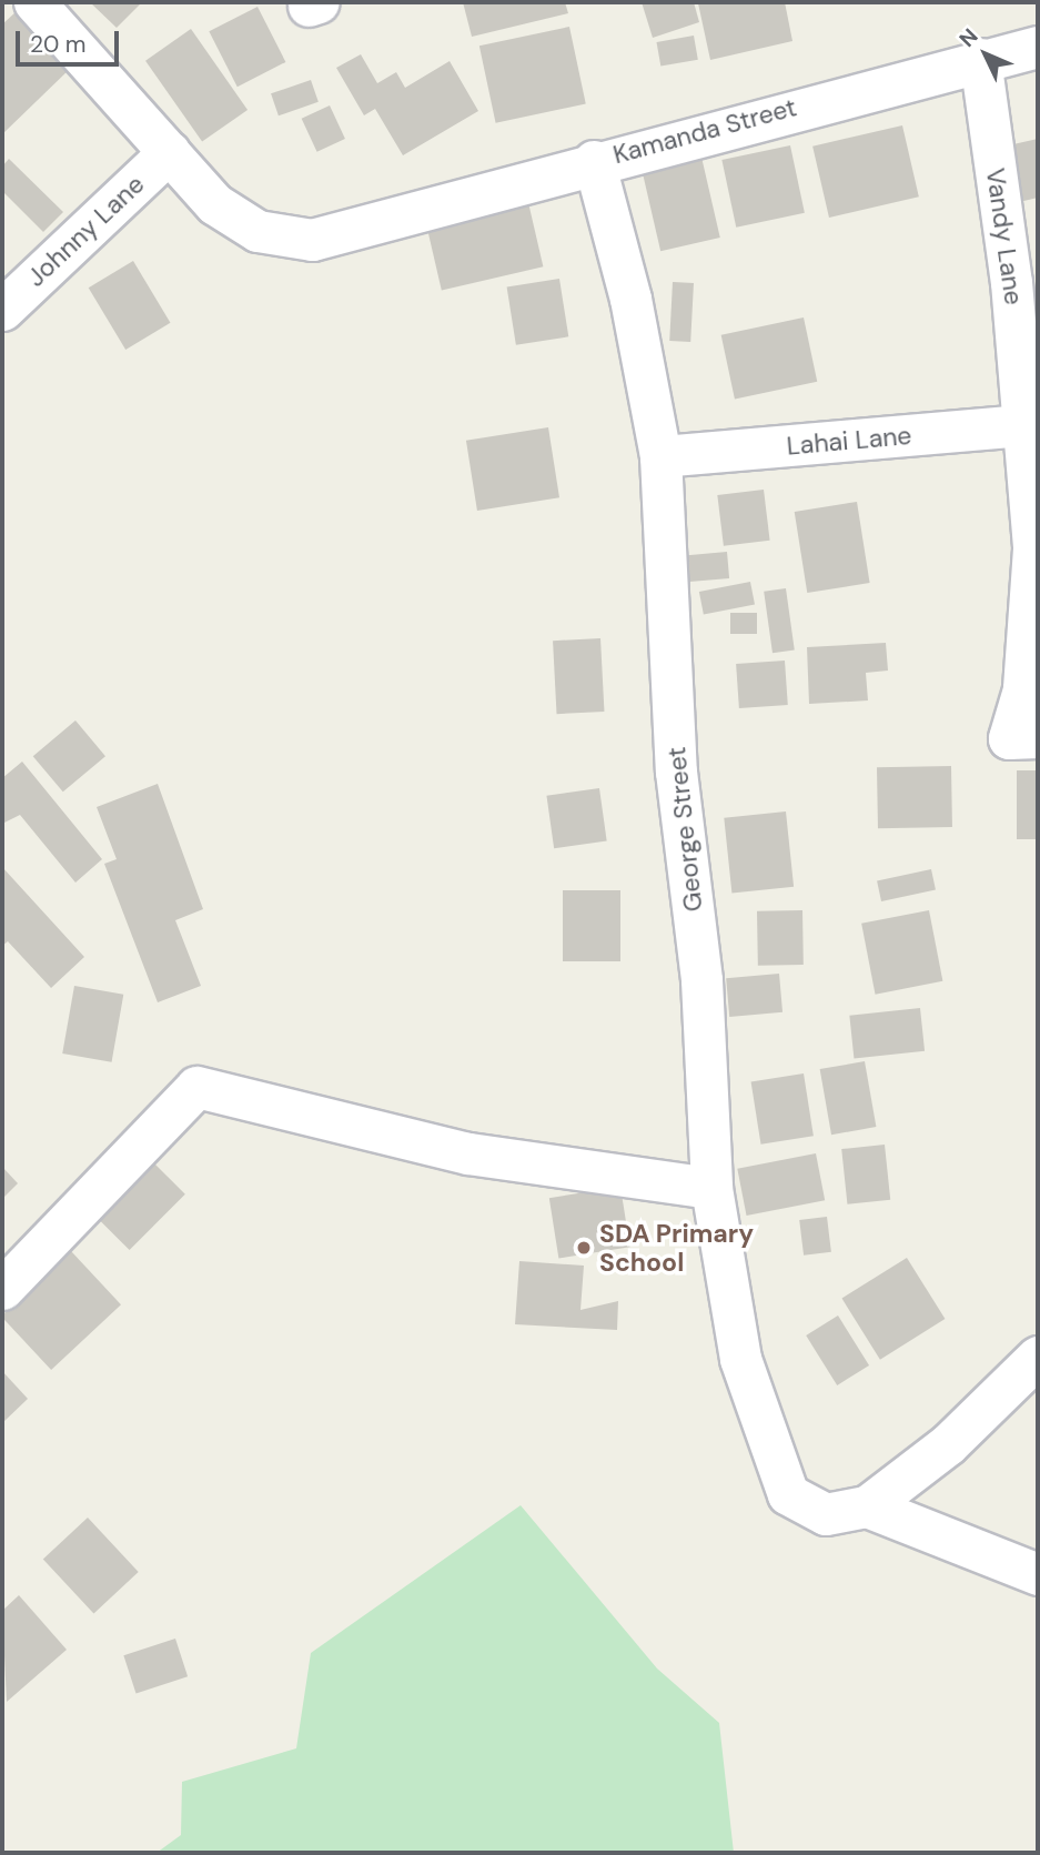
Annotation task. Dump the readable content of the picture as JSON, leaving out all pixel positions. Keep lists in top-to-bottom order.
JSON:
{
  "streets": {
    "street": [
      "Kamanda Street",
      "Johnny Lane",
      "Vandy Lane",
      "Lahai Lane",
      "George Street"
    ]
  },
  "crossings": [
    ["Kamanda Street", "Johnny Lane"],
    ["Kamanda Street", "Vandy Lane"],
    ["Kamanda Street", "George Street"],
    ["Vandy Lane", "Lahai Lane"],
    ["Lahai Lane", "George Street"]
  ],
  "places": ["SDA Primary School"],
  "scale_bar": "20 m",
  "north": "top left"
}
